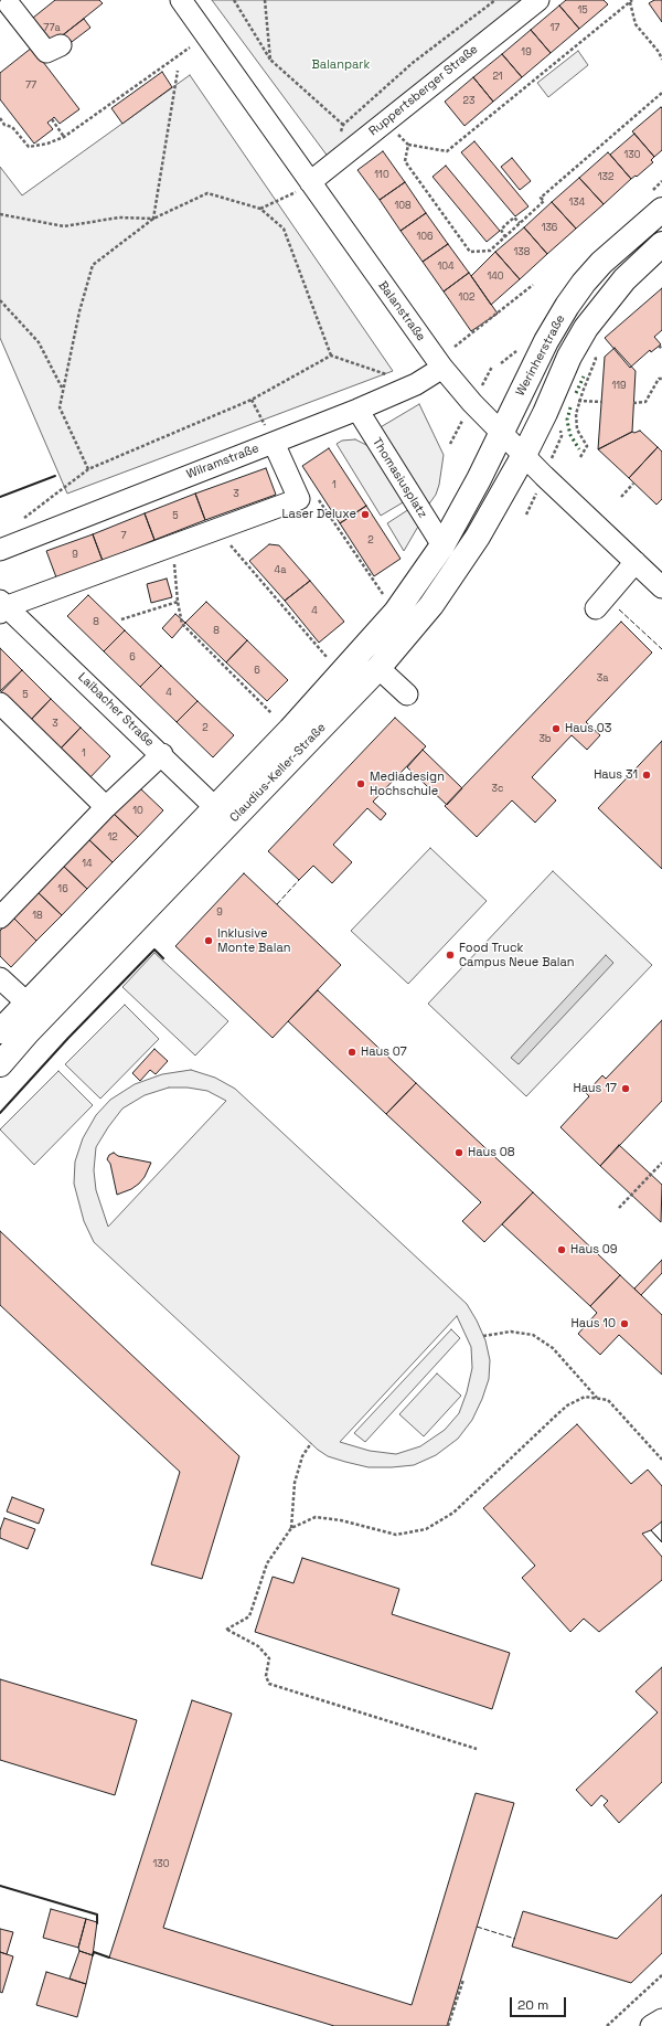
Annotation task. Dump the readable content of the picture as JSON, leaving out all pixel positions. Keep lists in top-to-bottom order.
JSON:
{
  "streets": {
    "main road": ["Werinherstraße", "Claudius-Keller-Straße"],
    "street": [
      "Ruppertsberger Straße",
      "Balanstraße",
      "Wilramstraße",
      "Thomasiusplatz",
      "Laibacher Straße"
    ]
  },
  "crossings": [
    ["Ruppertsberger Straße", "Balanstraße"],
    ["Balanstraße", "Werinherstraße"],
    ["Balanstraße", "Wilramstraße"],
    ["Balanstraße", "Claudius-Keller-Straße"],
    ["Werinherstraße", "Claudius-Keller-Straße"],
    ["Wilramstraße", "Thomasiusplatz"],
    ["Thomasiusplatz", "Claudius-Keller-Straße"],
    ["Laibacher Straße", "Claudius-Keller-Straße"]
  ],
  "parks": ["Balanpark"],
  "places": [
    "Laser Deluxe",
    "Haus 03",
    "Haus 31",
    "Mediadesign Hochschule",
    "Inklusive Monte Balan",
    "Food Truck Campus Neue Balan",
    "Haus 07",
    "Haus 17",
    "Haus 08",
    "Haus 09",
    "Haus 10"
  ],
  "house_numbers": [
    "15",
    "77a",
    "17",
    "19",
    "21",
    "77",
    "23",
    "130",
    "110",
    "132",
    "134",
    "108",
    "136",
    "106",
    "138",
    "104",
    "140",
    "102",
    "119",
    "1",
    "3",
    "5",
    "7",
    "2",
    "9",
    "4a",
    "4",
    "8",
    "8",
    "6",
    "6",
    "3a",
    "4",
    "5",
    "3",
    "2",
    "3b",
    "1",
    "3c",
    "10",
    "12",
    "14",
    "16",
    "9",
    "18",
    "130"
  ],
  "scale_bar": "20 m"
}
